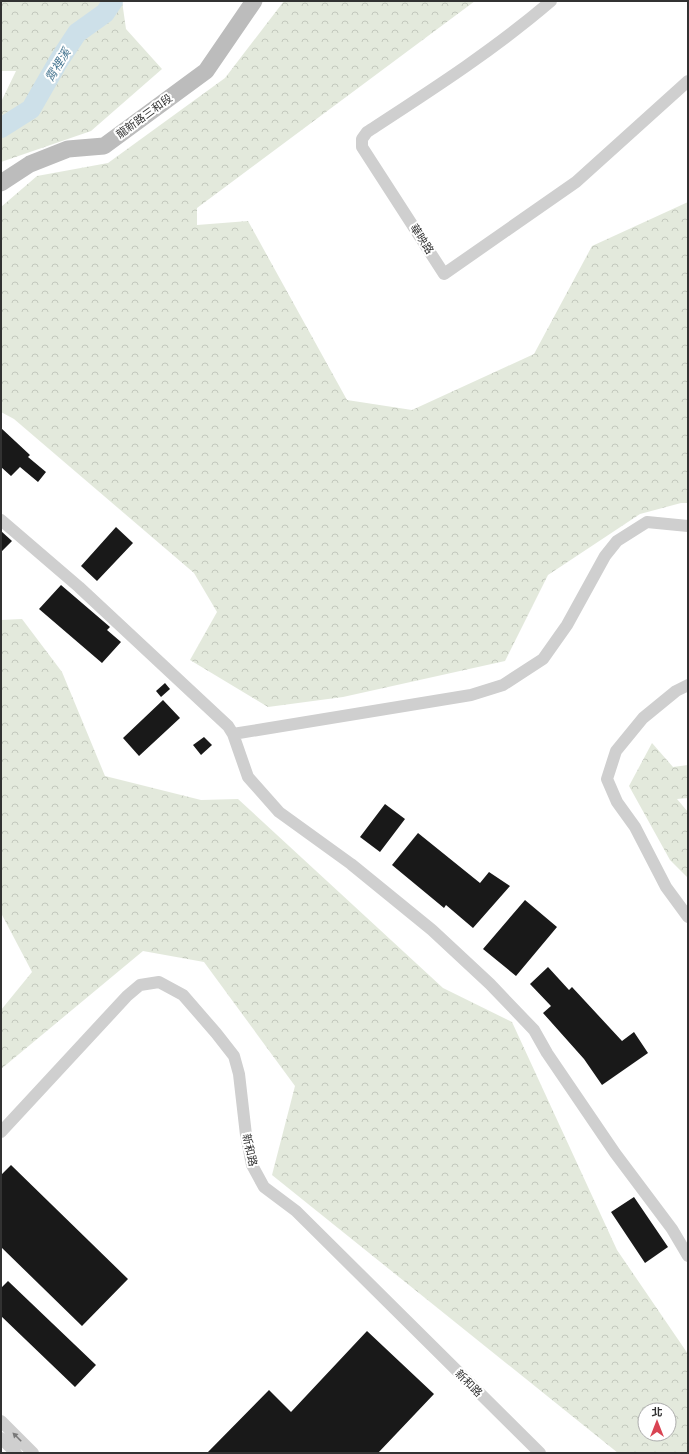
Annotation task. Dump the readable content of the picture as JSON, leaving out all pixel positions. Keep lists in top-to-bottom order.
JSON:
{
  "streets": {
    "street": ["龍新路三和段", "華映路", "新和路"]
  },
  "water": ["霄裡溪"],
  "north": "top"
}
